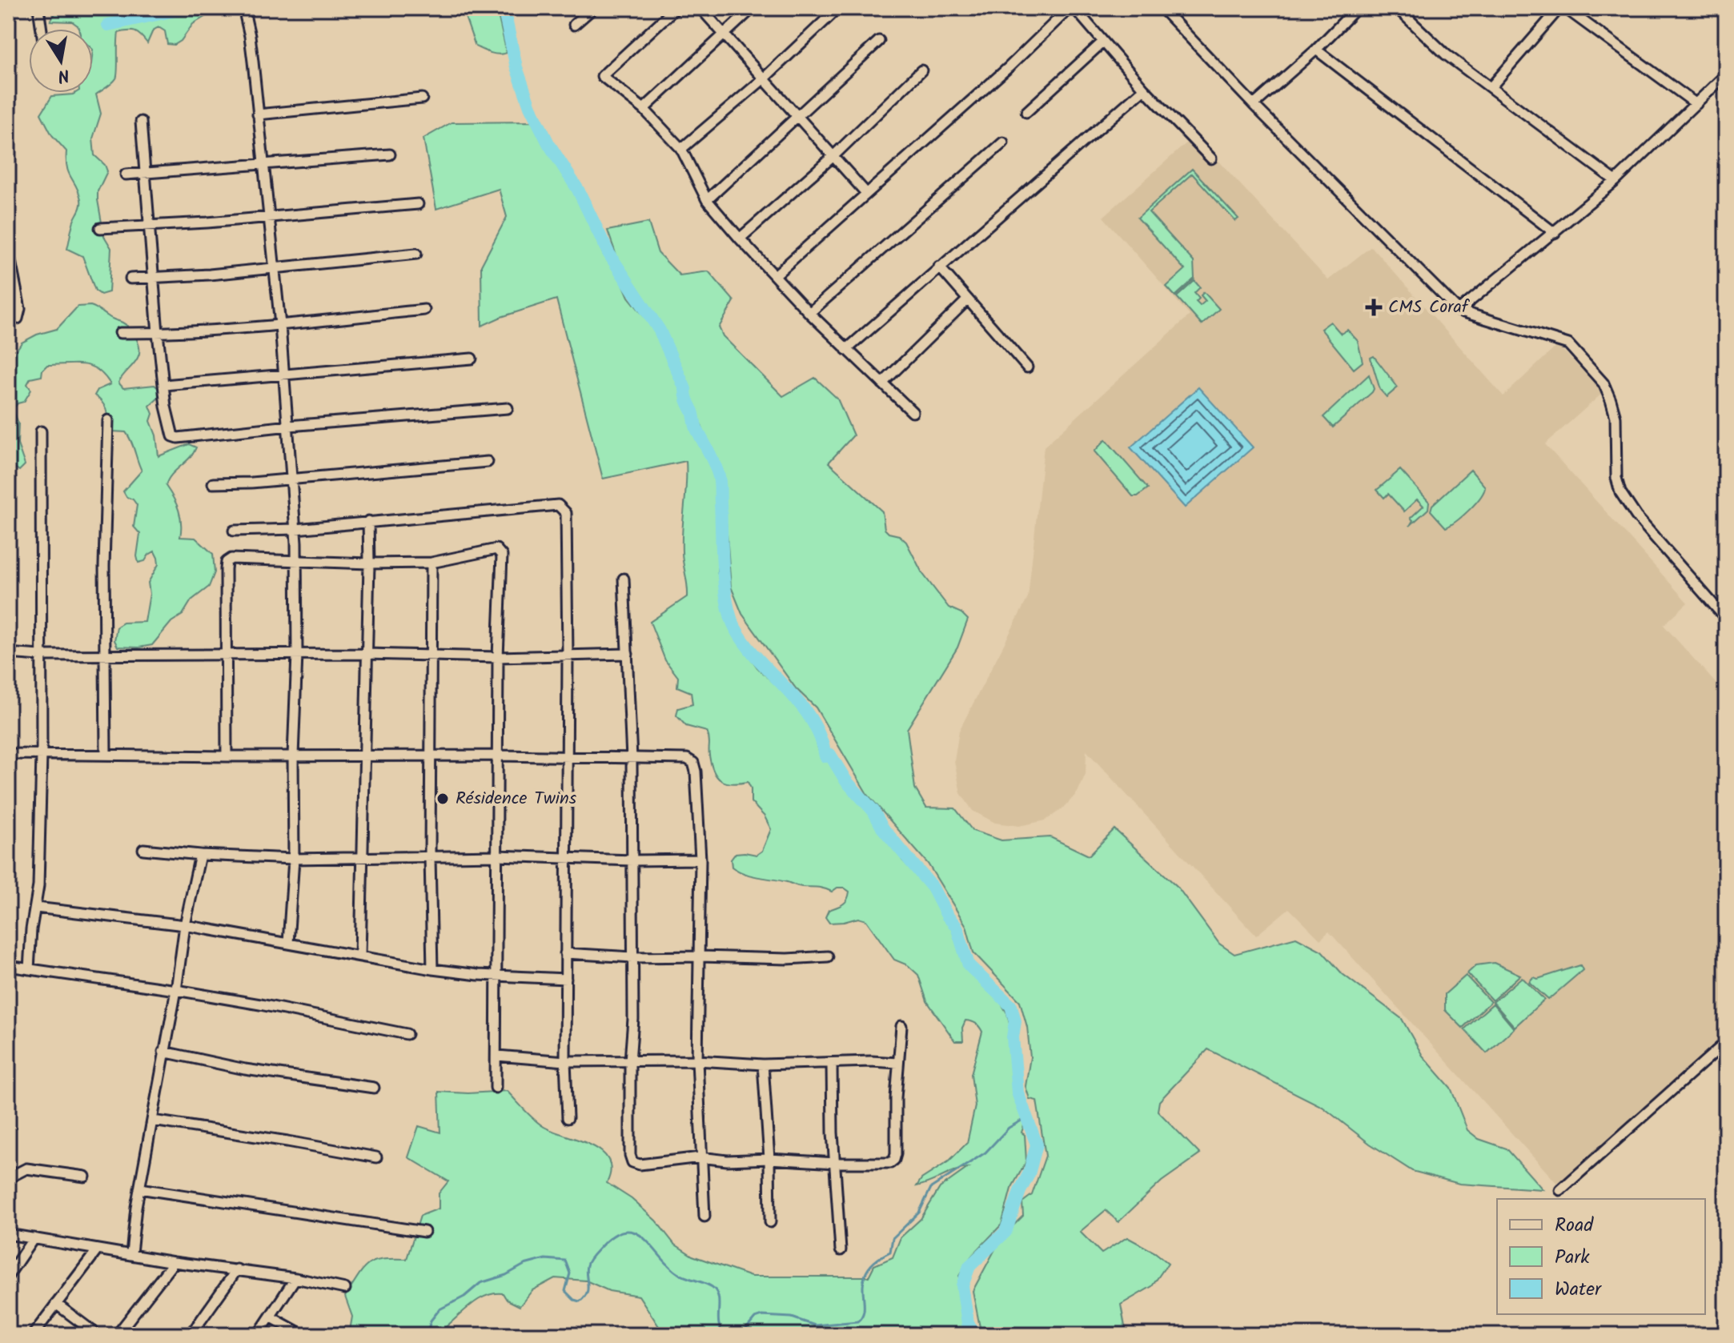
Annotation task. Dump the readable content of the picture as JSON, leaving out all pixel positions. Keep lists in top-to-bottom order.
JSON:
{
  "places": {
    "health": ["CMS Coraf"],
    "other": ["Résidence Twins"]
  },
  "legend": ["Road", "Park", "Water"],
  "north": "bottom"
}
